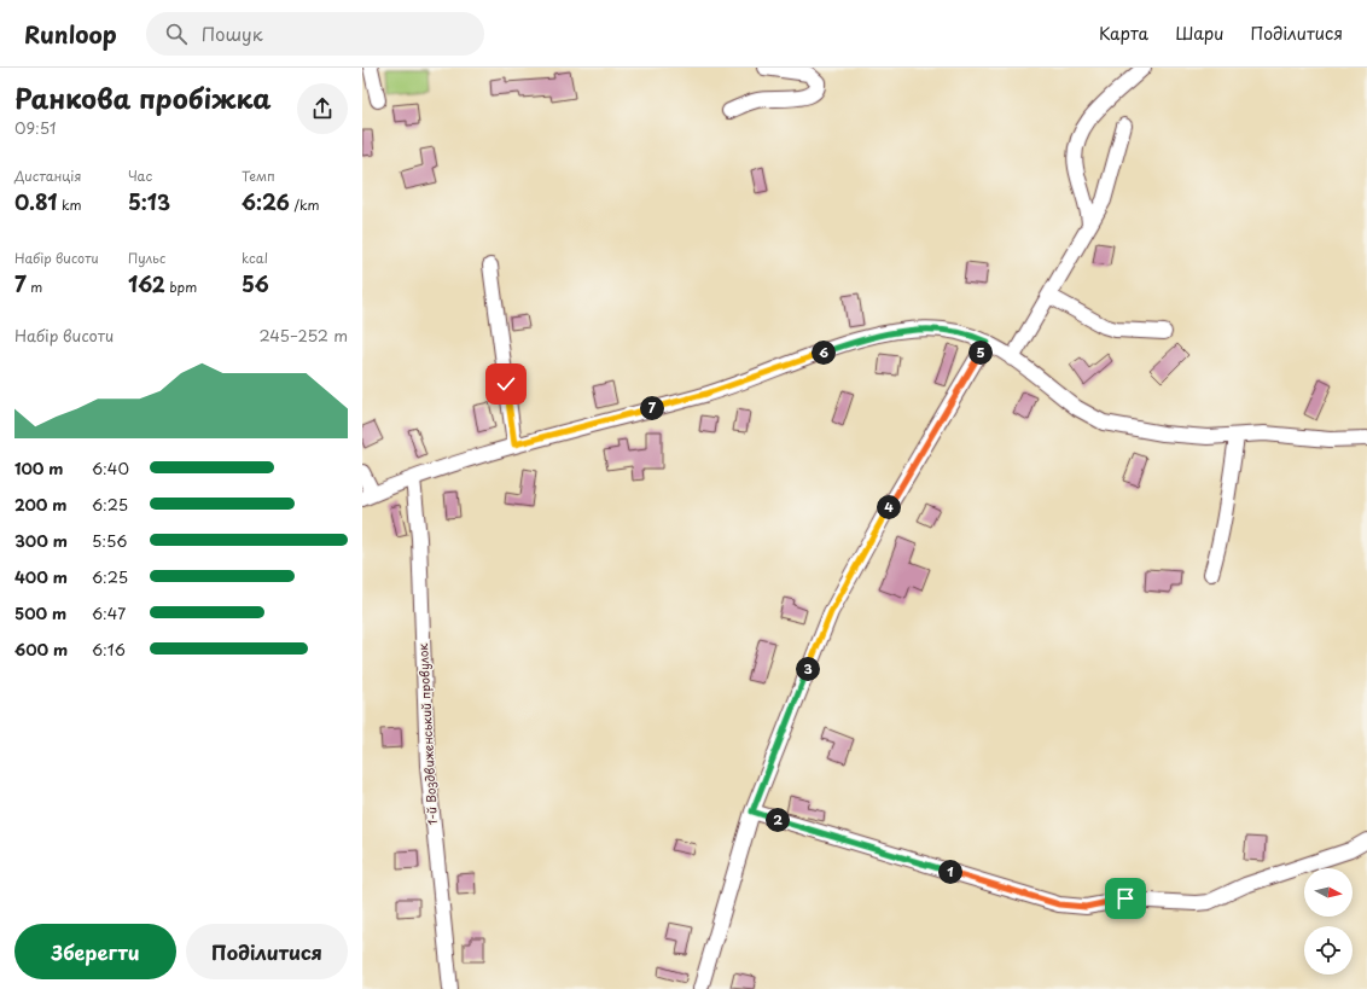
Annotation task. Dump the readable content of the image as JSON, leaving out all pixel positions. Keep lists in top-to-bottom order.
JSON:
{
  "streets": {
    "street": ["1-й Воздвиженський провулок"]
  },
  "north": "right",
  "page": {
    "header": "Runloop",
    "search": "Пошук",
    "nav": ["Карта", "Шари", "Поділитися"],
    "heading": ["Ранкова пробіжка", "09:51"],
    "stats": [
      ["Дистанція", "0.81 km"],
      ["Час", "5:13"],
      ["Темп", "6:26 /km"],
      ["Набір висоти", "7 m"],
      ["Пульс", "162 bpm"],
      ["kcal", "56"]
    ],
    "chart": ["Набір висоти", "245–252 m"],
    "pins": [
      "5",
      "6",
      "7",
      "4",
      "3",
      "2",
      "1"
    ],
    "list": [
      {
        "name": "100 m",
        "note": "6:40"
      },
      {
        "name": "200 m",
        "note": "6:25"
      },
      {
        "name": "300 m",
        "note": "5:56"
      },
      {
        "name": "400 m",
        "note": "6:25"
      },
      {
        "name": "500 m",
        "note": "6:47"
      },
      {
        "name": "600 m",
        "note": "6:16"
      }
    ],
    "buttons": ["Зберегти", "Поділитися"]
  }
}
